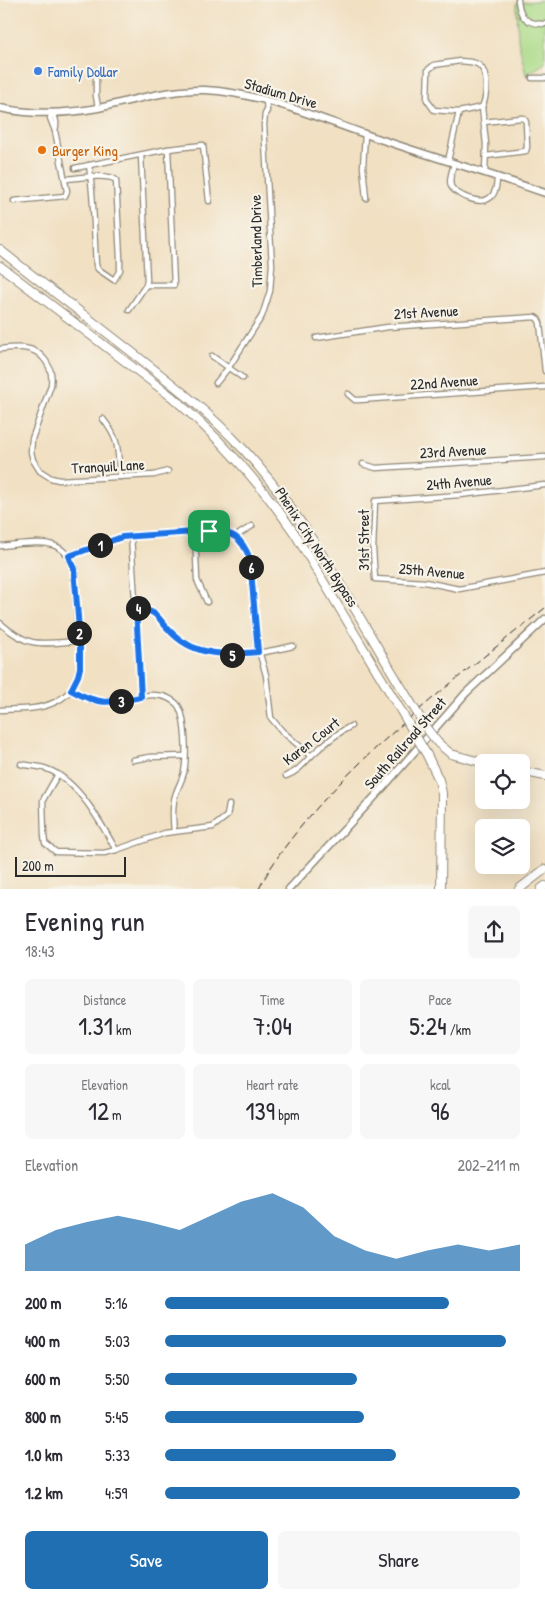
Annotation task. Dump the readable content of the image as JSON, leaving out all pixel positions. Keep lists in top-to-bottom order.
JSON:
{
  "streets": {
    "highway": ["Phenix City North Bypass"],
    "street": [
      "Stadium Drive",
      "Timberland Drive",
      "21st Avenue",
      "22nd Avenue",
      "23rd Avenue",
      "Tranquil Lane",
      "24th Avenue",
      "31st Street",
      "25th Avenue",
      "Karen Court",
      "South Railroad Street"
    ]
  },
  "crossings": [
    ["Stadium Drive", "Timberland Drive"],
    ["24th Avenue", "31st Street"],
    ["31st Street", "25th Avenue"]
  ],
  "places": ["Family Dollar", "Burger King"],
  "scale_bar": "200 m",
  "page": {
    "pins": [
      "1",
      "6",
      "4",
      "2",
      "5",
      "3"
    ],
    "scale": "200 m",
    "heading": ["Evening run", "18:43"],
    "stats": [
      ["Distance", "1.31 km"],
      ["Time", "7:04"],
      ["Pace", "5:24 /km"],
      ["Elevation", "12 m"],
      ["Heart rate", "139 bpm"],
      ["kcal", "96"]
    ],
    "chart": ["Elevation", "202–211 m"],
    "list": [
      {
        "name": "200 m",
        "note": "5:16"
      },
      {
        "name": "400 m",
        "note": "5:03"
      },
      {
        "name": "600 m",
        "note": "5:50"
      },
      {
        "name": "800 m",
        "note": "5:45"
      },
      {
        "name": "1.0 km",
        "note": "5:33"
      },
      {
        "name": "1.2 km",
        "note": "4:59"
      }
    ],
    "buttons": ["Save", "Share"]
  }
}
